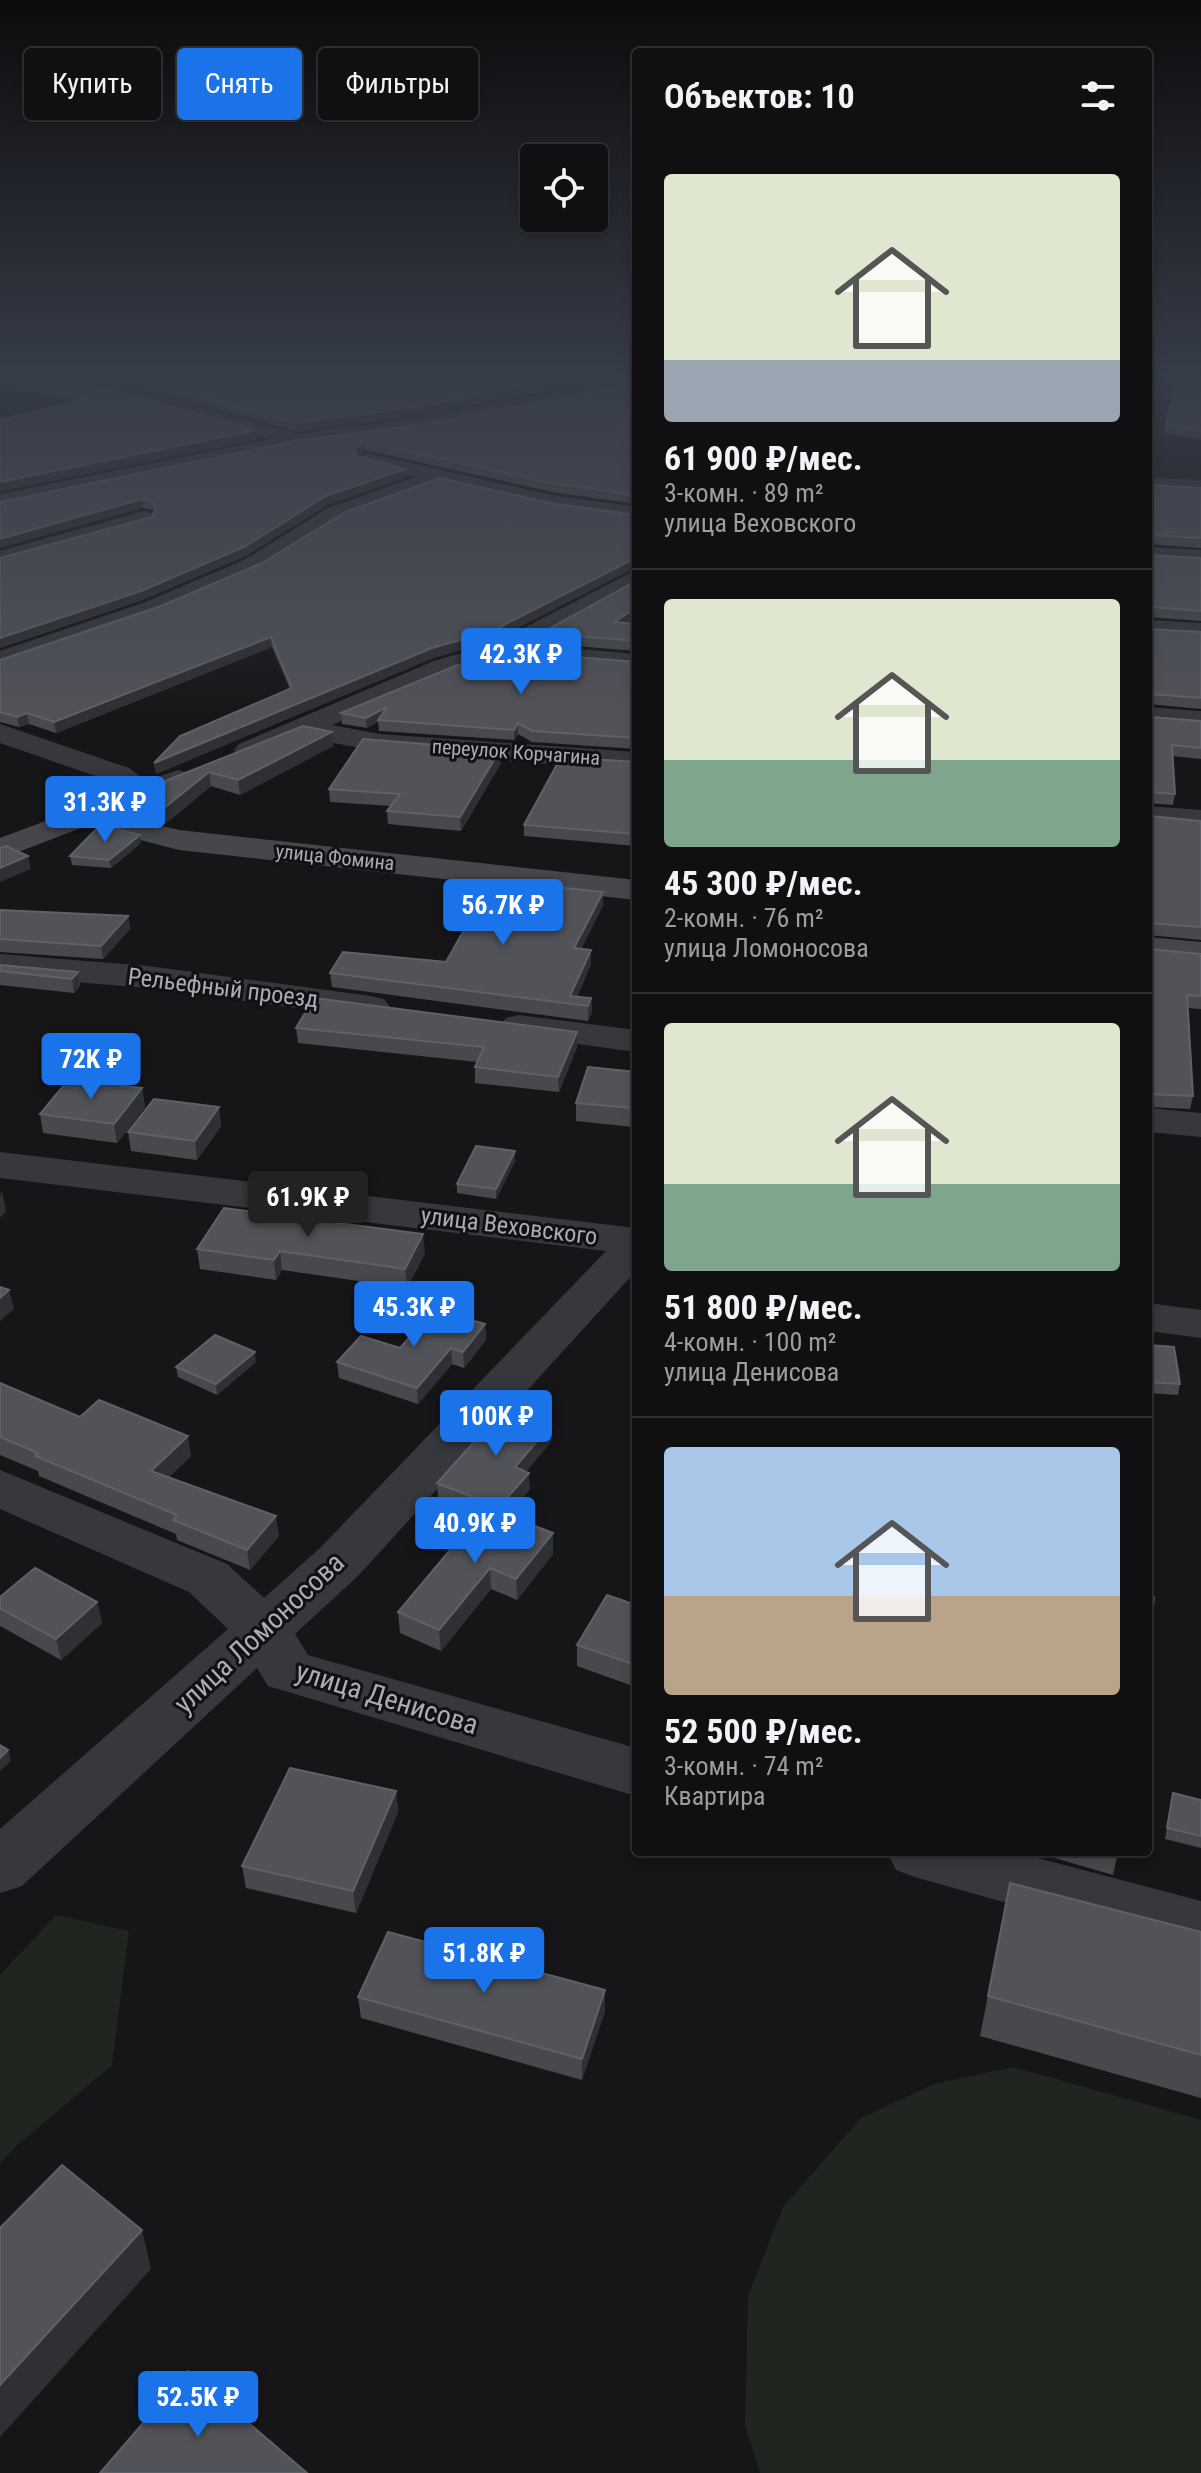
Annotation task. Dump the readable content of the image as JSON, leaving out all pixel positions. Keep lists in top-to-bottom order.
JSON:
{
  "streets": {
    "street": [
      "переулок Корчагина",
      "улица Фомина",
      "Рельефный проезд",
      "улица Веховского",
      "улица Ломоносова",
      "улица Денисова"
    ]
  },
  "crossings": [
    ["улица Ломоносова", "улица Денисова"]
  ],
  "page": {
    "chip": ["Купить", "Снять", "Фильтры"],
    "heading": "Объектов: 10",
    "list": [
      {
        "name": "61 900 ₽/мес.",
        "note": "3-комн. · 89 m² · улица Веховского"
      },
      {
        "name": "45 300 ₽/мес.",
        "note": "2-комн. · 76 m² · улица Ломоносова"
      },
      {
        "name": "51 800 ₽/мес.",
        "note": "4-комн. · 100 m² · улица Денисова"
      },
      {
        "name": "52 500 ₽/мес.",
        "note": "3-комн. · 74 m² · Квартира"
      }
    ],
    "price": [
      "42.3K ₽",
      "31.3K ₽",
      "56.7K ₽",
      "72K ₽",
      "61.9K ₽",
      "45.3K ₽",
      "100K ₽",
      "40.9K ₽",
      "51.8K ₽",
      "52.5K ₽"
    ]
  }
}
